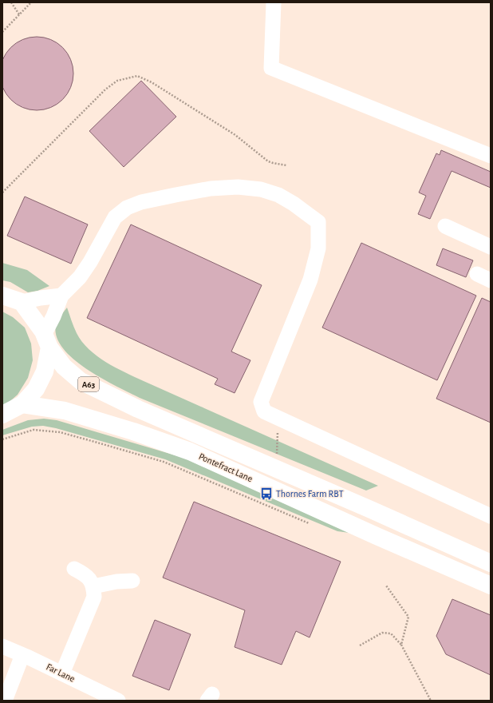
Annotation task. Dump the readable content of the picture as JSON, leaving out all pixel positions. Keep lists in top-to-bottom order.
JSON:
{
  "streets": {
    "highway": ["A63", "Pontefract Lane"],
    "lane": ["Far Lane"]
  },
  "crossings": [
    ["A63", "Pontefract Lane"]
  ],
  "places": {
    "bus stop": ["Thornes Farm RBT"]
  }
}
